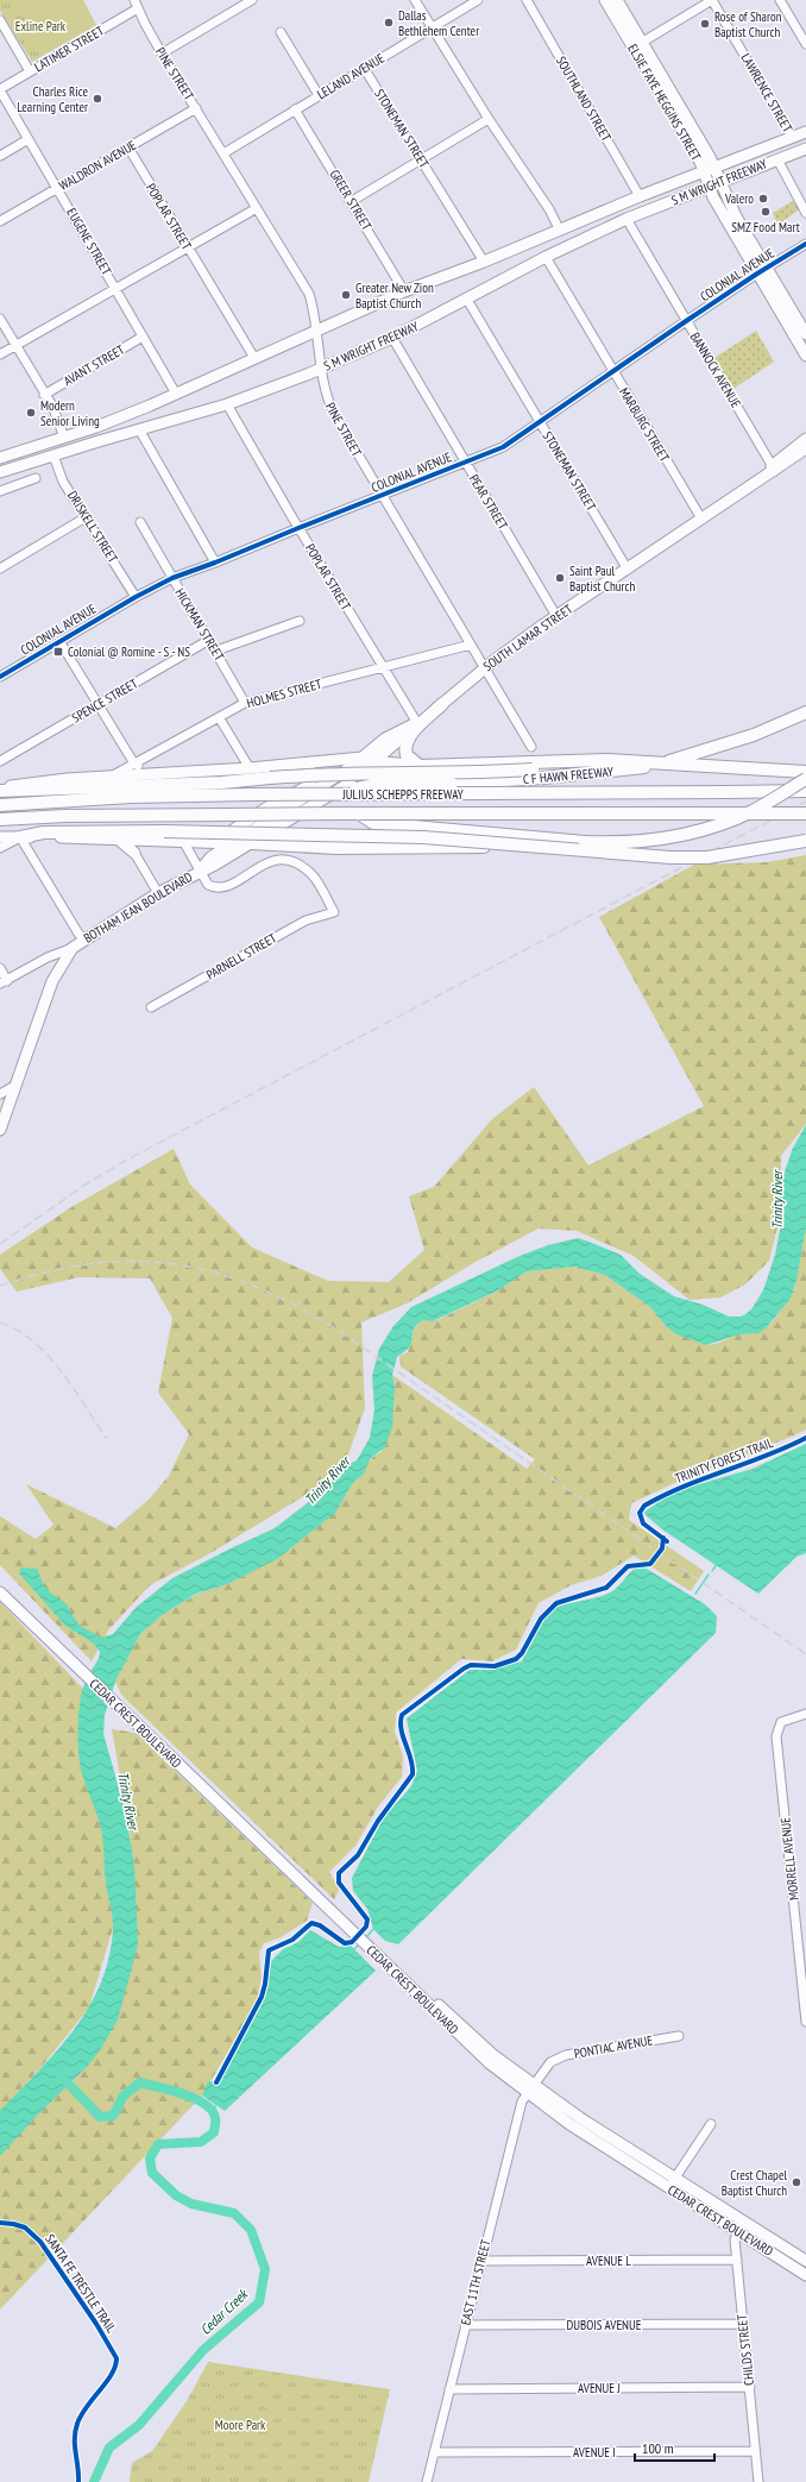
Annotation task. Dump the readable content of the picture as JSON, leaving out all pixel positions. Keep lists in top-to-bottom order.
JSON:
{
  "streets": {
    "highway": ["C F HAWN FREEWAY", "JULIUS SCHEPPS FREEWAY"],
    "main road": [
      "ELSIE FAYE HEGGINS STREET",
      "S M WRIGHT FREEWAY",
      "SOUTH LAMAR STREET",
      "BOTHAM JEAN BOULEVARD",
      "CEDAR CREST BOULEVARD"
    ],
    "street": [
      "LATIMER STREET",
      "PINE STREET",
      "LELAND AVENUE",
      "LAWRENCE STREET",
      "SOUTHLAND STREET",
      "STONEMAN STREET",
      "WALDRON AVENUE",
      "GREER STREET",
      "POPLAR STREET",
      "EUGENE STREET",
      "COLONIAL AVENUE",
      "AVANT STREET",
      "BANNOCK AVENUE",
      "MARBURG STREET",
      "PEAR STREET",
      "DRISKELL STREET",
      "HICKMAN STREET",
      "HOLMES STREET",
      "SPENCE STREET",
      "PARNELL STREET",
      "MORRELL AVENUE",
      "PONTIAC AVENUE",
      "AVENUE L",
      "EAST 11TH STREET",
      "DUBOIS AVENUE",
      "CHILDS STREET",
      "AVENUE J",
      "AVENUE I"
    ],
    "cycle path": ["TRINITY FOREST TRAIL", "SANTA FE TRESTLE TRAIL"]
  },
  "crossings": [
    ["LATIMER STREET", "PINE STREET"],
    ["LATIMER STREET", "EUGENE STREET"],
    ["PINE STREET", "LELAND AVENUE"],
    ["PINE STREET", "WALDRON AVENUE"],
    ["PINE STREET", "S M WRIGHT FREEWAY"],
    ["PINE STREET", "COLONIAL AVENUE"],
    ["PINE STREET", "SOUTH LAMAR STREET"],
    ["PINE STREET", "HOLMES STREET"],
    ["LELAND AVENUE", "STONEMAN STREET"],
    ["LELAND AVENUE", "GREER STREET"],
    ["LAWRENCE STREET", "S M WRIGHT FREEWAY"],
    ["SOUTHLAND STREET", "S M WRIGHT FREEWAY"],
    ["ELSIE FAYE HEGGINS STREET", "S M WRIGHT FREEWAY"],
    ["ELSIE FAYE HEGGINS STREET", "COLONIAL AVENUE"],
    ["STONEMAN STREET", "S M WRIGHT FREEWAY"],
    ["STONEMAN STREET", "COLONIAL AVENUE"],
    ["STONEMAN STREET", "SOUTH LAMAR STREET"],
    ["WALDRON AVENUE", "POPLAR STREET"],
    ["WALDRON AVENUE", "EUGENE STREET"],
    ["S M WRIGHT FREEWAY", "GREER STREET"],
    ["S M WRIGHT FREEWAY", "POPLAR STREET"],
    ["S M WRIGHT FREEWAY", "EUGENE STREET"],
    ["S M WRIGHT FREEWAY", "BANNOCK AVENUE"],
    ["S M WRIGHT FREEWAY", "MARBURG STREET"],
    ["S M WRIGHT FREEWAY", "PEAR STREET"],
    ["S M WRIGHT FREEWAY", "DRISKELL STREET"],
    ["POPLAR STREET", "COLONIAL AVENUE"],
    ["POPLAR STREET", "SOUTH LAMAR STREET"],
    ["POPLAR STREET", "HOLMES STREET"],
    ["EUGENE STREET", "AVANT STREET"],
    ["COLONIAL AVENUE", "BANNOCK AVENUE"],
    ["COLONIAL AVENUE", "MARBURG STREET"],
    ["COLONIAL AVENUE", "PEAR STREET"],
    ["COLONIAL AVENUE", "DRISKELL STREET"],
    ["COLONIAL AVENUE", "HICKMAN STREET"],
    ["BANNOCK AVENUE", "SOUTH LAMAR STREET"],
    ["MARBURG STREET", "SOUTH LAMAR STREET"],
    ["PEAR STREET", "SOUTH LAMAR STREET"],
    ["HICKMAN STREET", "HOLMES STREET"],
    ["HICKMAN STREET", "SPENCE STREET"],
    ["SOUTH LAMAR STREET", "BOTHAM JEAN BOULEVARD"],
    ["SOUTH LAMAR STREET", "PARNELL STREET"],
    ["C F HAWN FREEWAY", "JULIUS SCHEPPS FREEWAY"],
    ["BOTHAM JEAN BOULEVARD", "PARNELL STREET"],
    ["CEDAR CREST BOULEVARD", "PONTIAC AVENUE"],
    ["CEDAR CREST BOULEVARD", "EAST 11TH STREET"],
    ["CEDAR CREST BOULEVARD", "CHILDS STREET"],
    ["PONTIAC AVENUE", "EAST 11TH STREET"],
    ["AVENUE L", "EAST 11TH STREET"],
    ["AVENUE L", "CHILDS STREET"],
    ["EAST 11TH STREET", "DUBOIS AVENUE"],
    ["EAST 11TH STREET", "AVENUE J"],
    ["EAST 11TH STREET", "AVENUE I"],
    ["DUBOIS AVENUE", "CHILDS STREET"],
    ["CHILDS STREET", "AVENUE J"],
    ["CHILDS STREET", "AVENUE I"]
  ],
  "water": ["Trinity River", "Cedar Creek"],
  "parks": ["Exline Park", "Moore Park"],
  "places": {
    "other": [
      "Dallas Bethlehem Center",
      "Rose of Sharon Baptist Church",
      "Charles Rice Learning Center",
      "Valero",
      "SMZ Food Mart",
      "Greater New Zion Baptist Church",
      "Modern Senior Living",
      "Saint Paul Baptist Church",
      "Crest Chapel Baptist Church"
    ],
    "transit": ["Colonial @ Romine - S - NS"]
  },
  "scale_bar": "100 m"
}
